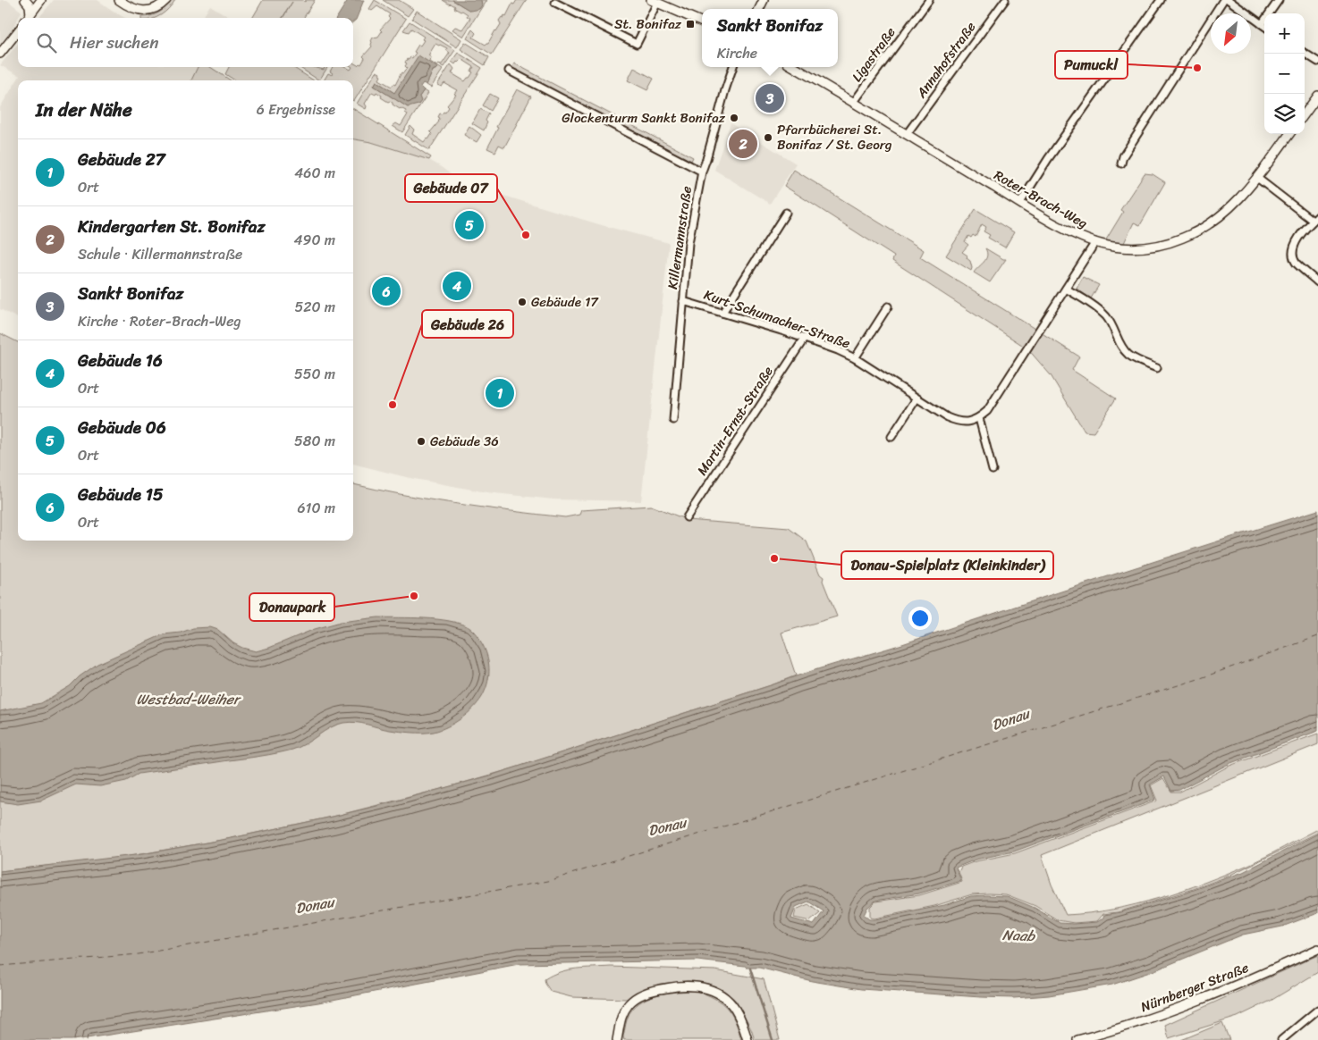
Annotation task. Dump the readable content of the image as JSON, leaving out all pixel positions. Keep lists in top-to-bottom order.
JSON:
{
  "streets": {
    "street": [
      "Ligastraße",
      "Annahofstraße",
      "Roter-Brach-Weg",
      "Killermannstraße",
      "Kurt-Schumacher-Straße",
      "Martin-Ernst-Straße",
      "Nürnberger Straße"
    ]
  },
  "crossings": [
    ["Ligastraße", "Roter-Brach-Weg"],
    ["Annahofstraße", "Roter-Brach-Weg"],
    ["Killermannstraße", "Kurt-Schumacher-Straße"],
    ["Kurt-Schumacher-Straße", "Martin-Ernst-Straße"]
  ],
  "water": ["Westbad-Weiher", "Donau", "Naab"],
  "places": {
    "transit": ["St. Bonifaz"],
    "other": [
      "Pumuckl",
      "Glockenturm Sankt Bonifaz",
      "Pfarrbücherei St. Bonifaz / St. Georg",
      "Gebäude 07",
      "Gebäude 17",
      "Gebäude 26",
      "Gebäude 36",
      "Donau-Spielplatz (Kleinkinder)",
      "Donaupark"
    ]
  },
  "north": "bottom left",
  "page": {
    "popup": ["Sankt Bonifaz", "Kirche"],
    "map_buttons": ["+", "−"],
    "search": "Hier suchen",
    "heading": ["In der Nähe", "6 Ergebnisse"],
    "pins": [
      "3",
      "2",
      "5",
      "4",
      "6",
      "1"
    ],
    "list": [
      {
        "mark": "1",
        "name": "Gebäude 27",
        "note": "Ort",
        "value": "460 m"
      },
      {
        "mark": "2",
        "name": "Kindergarten St. Bonifaz",
        "note": "Schule · Killermannstraße",
        "value": "490 m"
      },
      {
        "mark": "3",
        "name": "Sankt Bonifaz",
        "note": "Kirche · Roter-Brach-Weg",
        "value": "520 m"
      },
      {
        "mark": "4",
        "name": "Gebäude 16",
        "note": "Ort",
        "value": "550 m"
      },
      {
        "mark": "5",
        "name": "Gebäude 06",
        "note": "Ort",
        "value": "580 m"
      },
      {
        "mark": "6",
        "name": "Gebäude 15",
        "note": "Ort",
        "value": "610 m"
      }
    ]
  }
}
